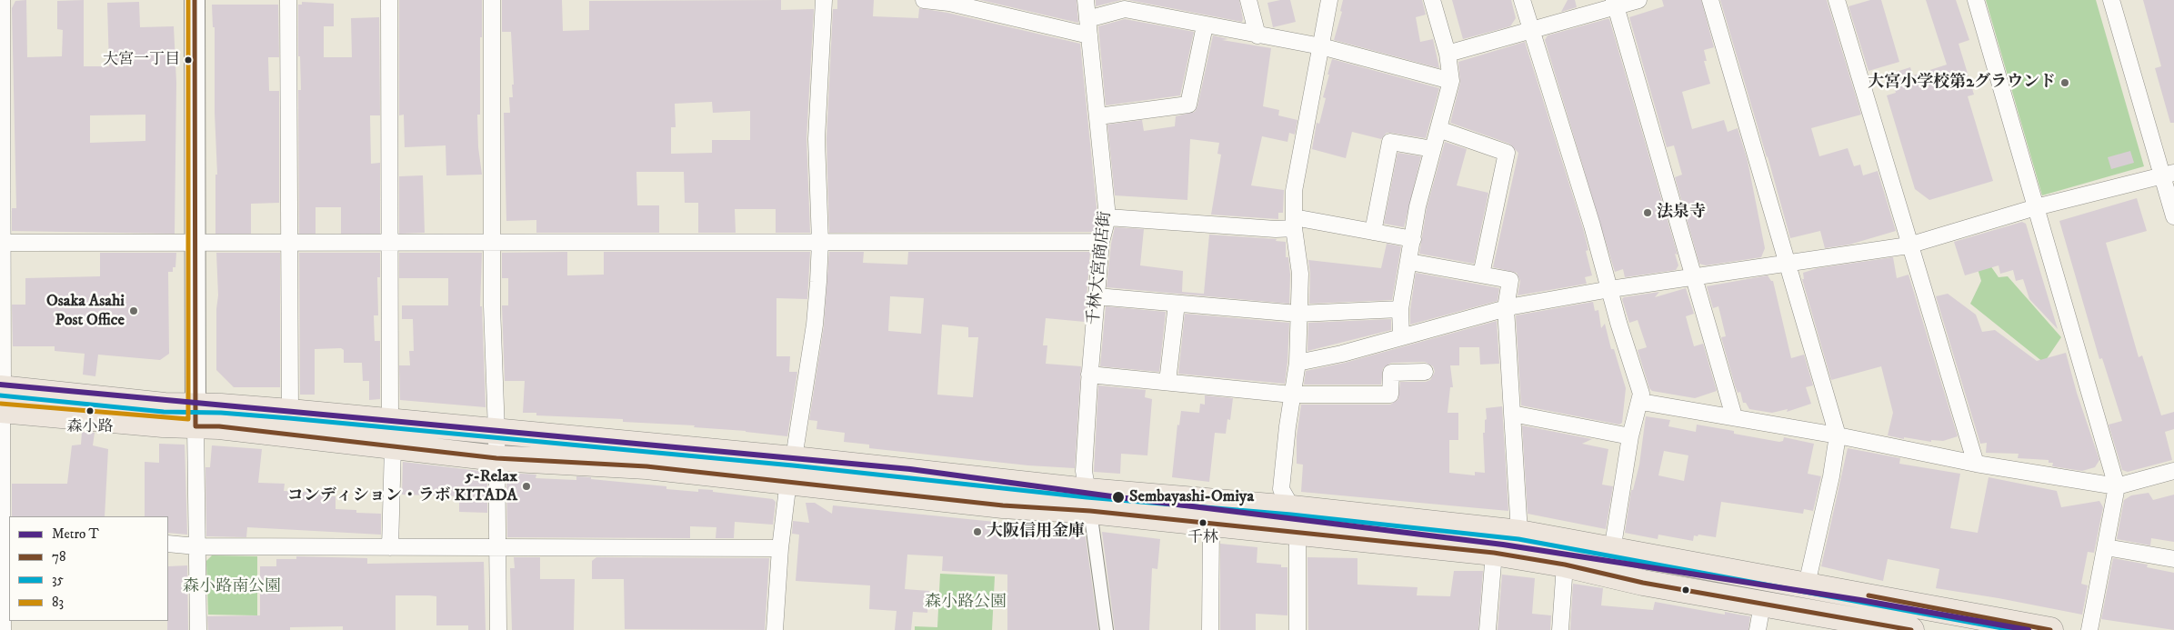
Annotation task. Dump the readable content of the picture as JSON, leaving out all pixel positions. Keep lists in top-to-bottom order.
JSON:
{
  "streets": {
    "street": ["千林大宮商店街"]
  },
  "parks": ["森小路南公園", "森小路公園"],
  "places": [
    "大宮一丁目",
    "大宮小学校第2グラウンド",
    "法泉寺",
    "Osaka Asahi Post Office",
    "森小路",
    "5-Relax コンディション・ラボ KITADA",
    "Sembayashi-Omiya",
    "千林",
    "大阪信用金庫"
  ],
  "lines": [
    "transit line 78",
    "transit line 83",
    "metro line T",
    "transit line 35"
  ],
  "legend": [
    "Metro T",
    "78",
    "35",
    "83"
  ]
}
